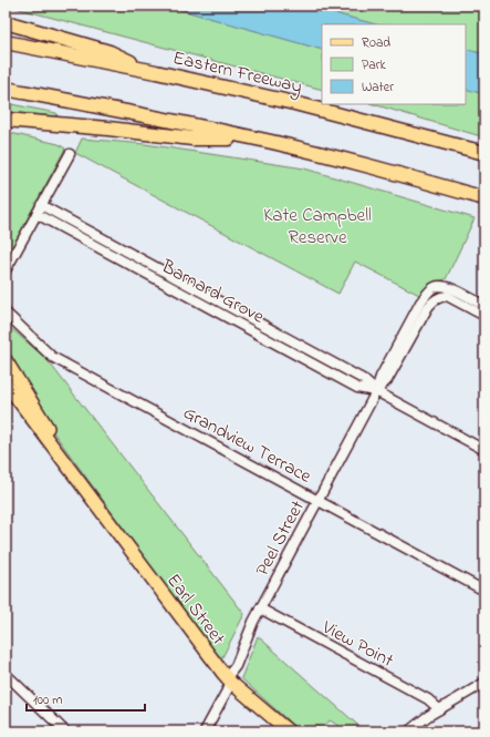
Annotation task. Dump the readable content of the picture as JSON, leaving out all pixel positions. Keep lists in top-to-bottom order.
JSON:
{
  "streets": {
    "highway": ["Eastern Freeway"],
    "main road": ["Earl Street"],
    "street": [
      "Barnard Grove",
      "Grandview Terrace",
      "Peel Street",
      "View Point"
    ]
  },
  "crossings": [
    ["Barnard Grove", "Peel Street"],
    ["Grandview Terrace", "Peel Street"],
    ["Peel Street", "Earl Street"],
    ["Peel Street", "View Point"]
  ],
  "parks": ["Kate Campbell Reserve"],
  "legend": ["Road", "Park", "Water"],
  "scale_bar": "100 m"
}
